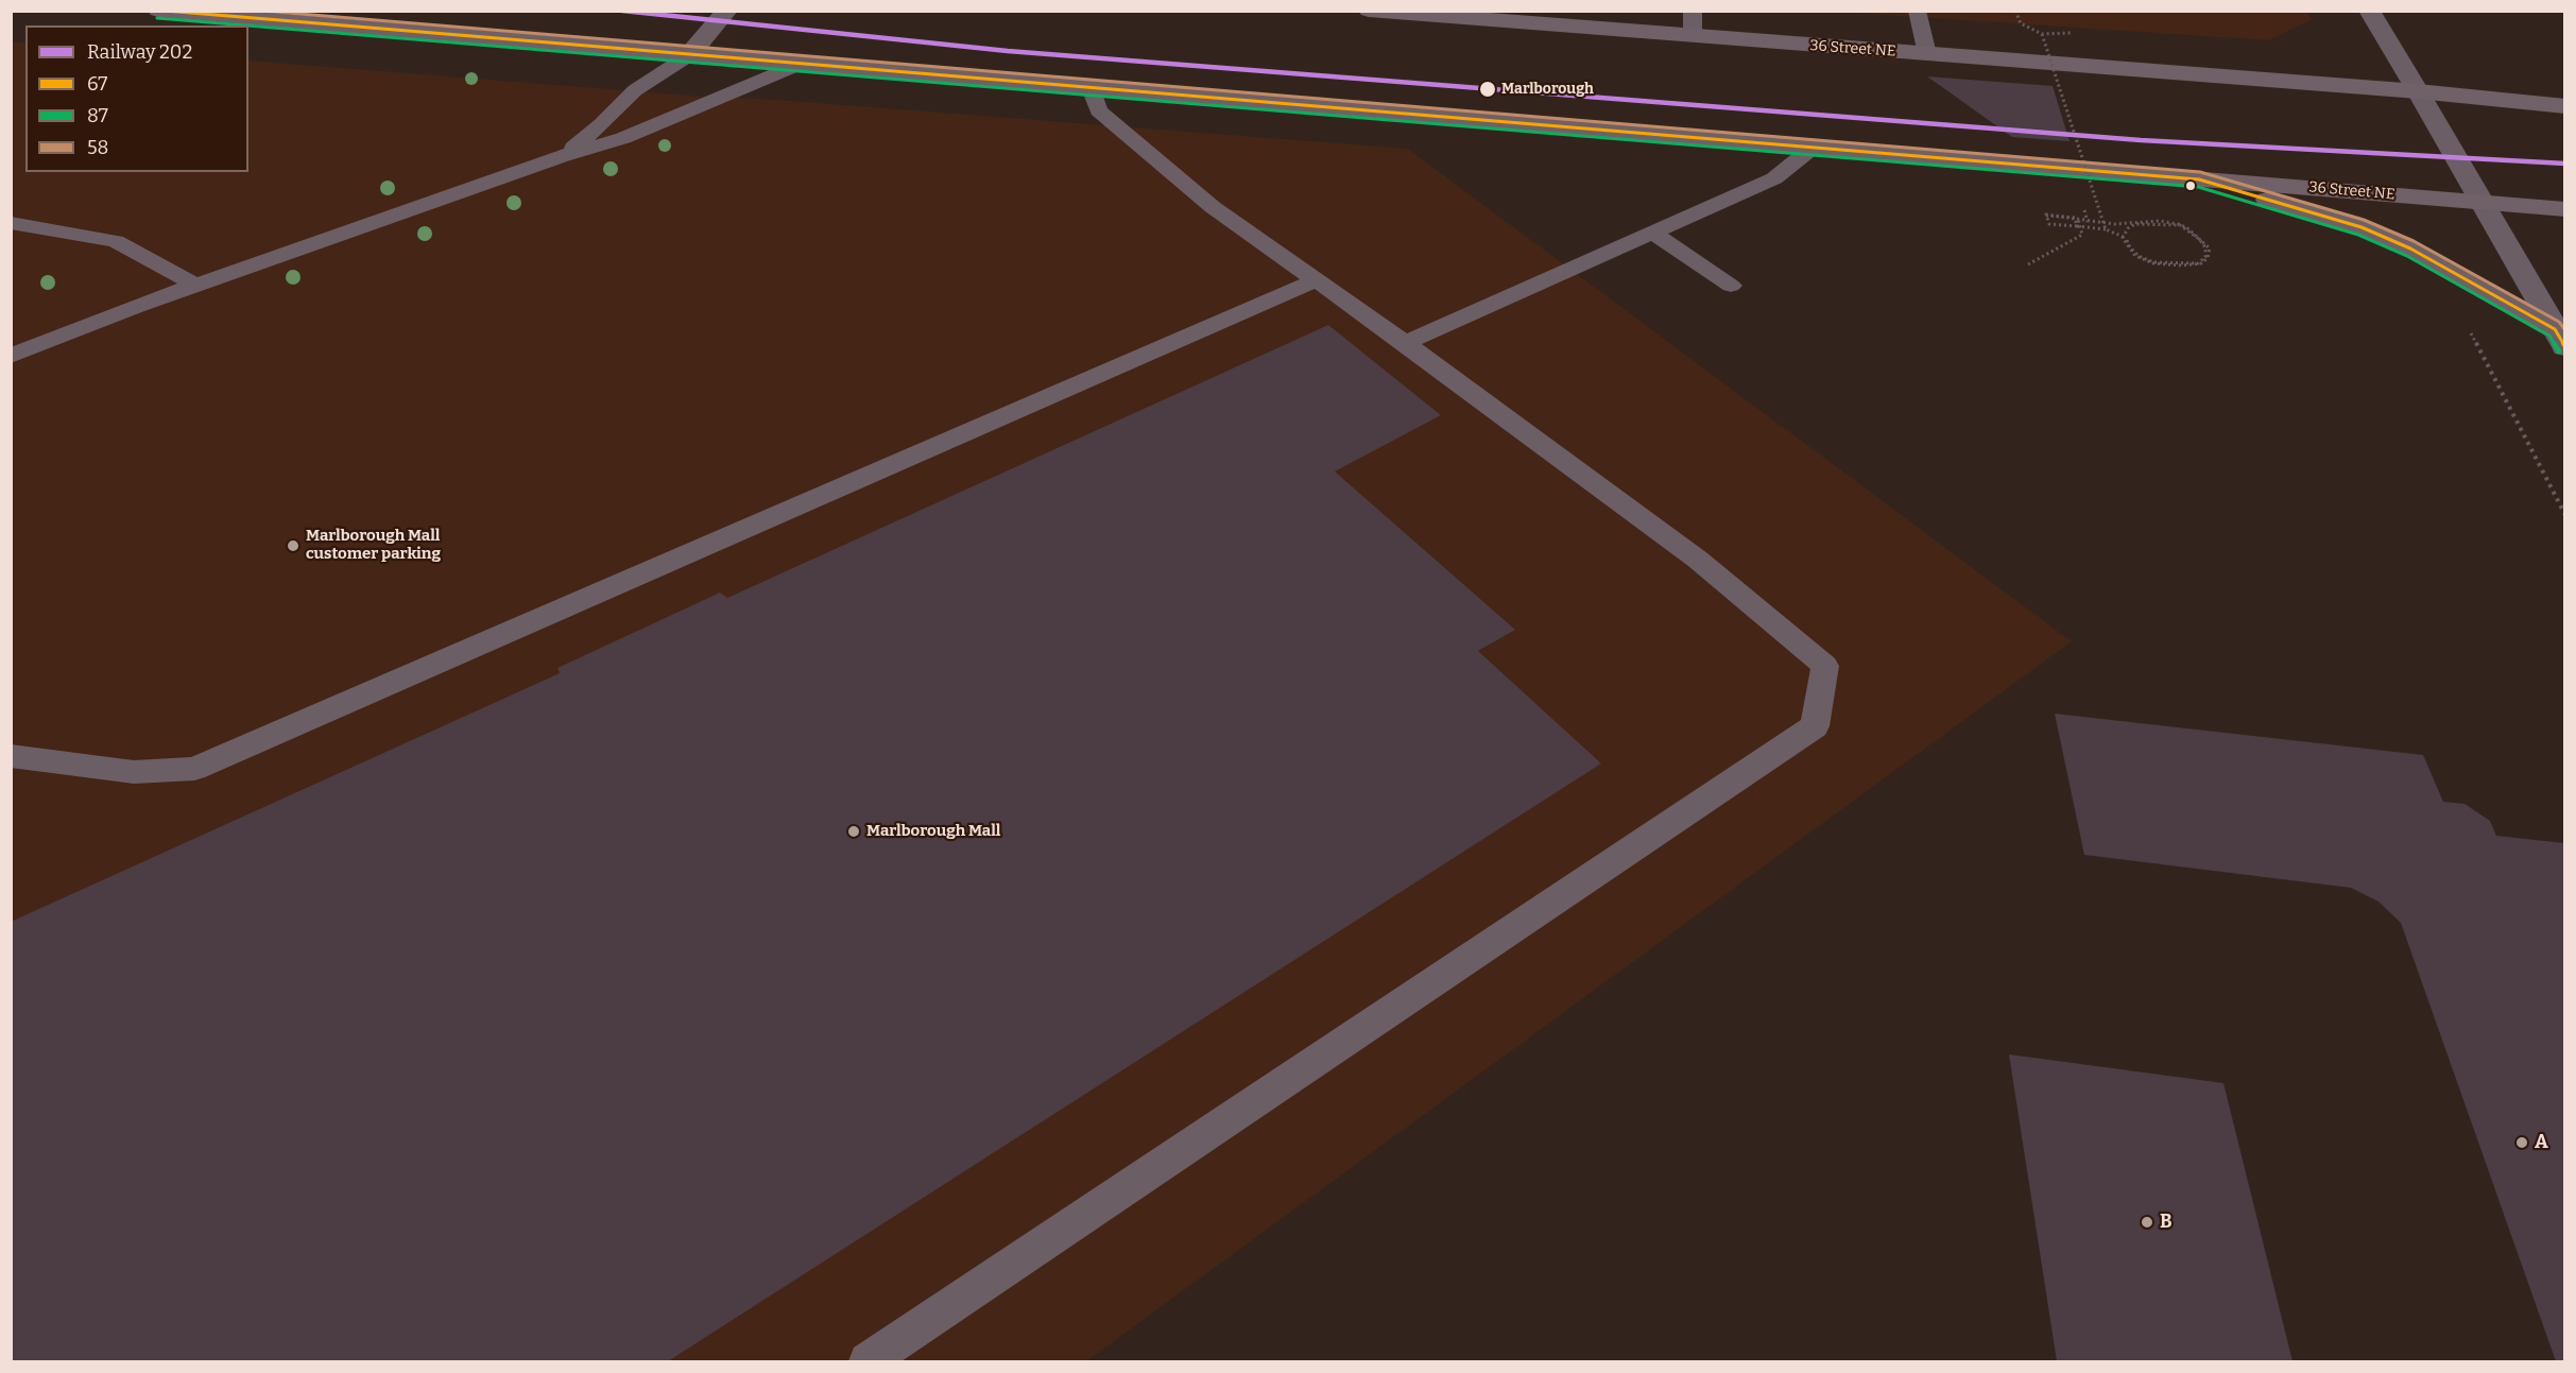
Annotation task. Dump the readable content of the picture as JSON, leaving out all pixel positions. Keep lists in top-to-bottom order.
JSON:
{
  "streets": {
    "main road": ["36 Street NE"]
  },
  "places": [
    "Marlborough",
    "Marlborough Mall customer parking",
    "Marlborough Mall",
    "A",
    "B"
  ],
  "lines": [
    "rail line 202",
    "transit line 67",
    "transit line 58",
    "transit line 87"
  ],
  "legend": [
    "Railway 202",
    "67",
    "87",
    "58"
  ]
}
